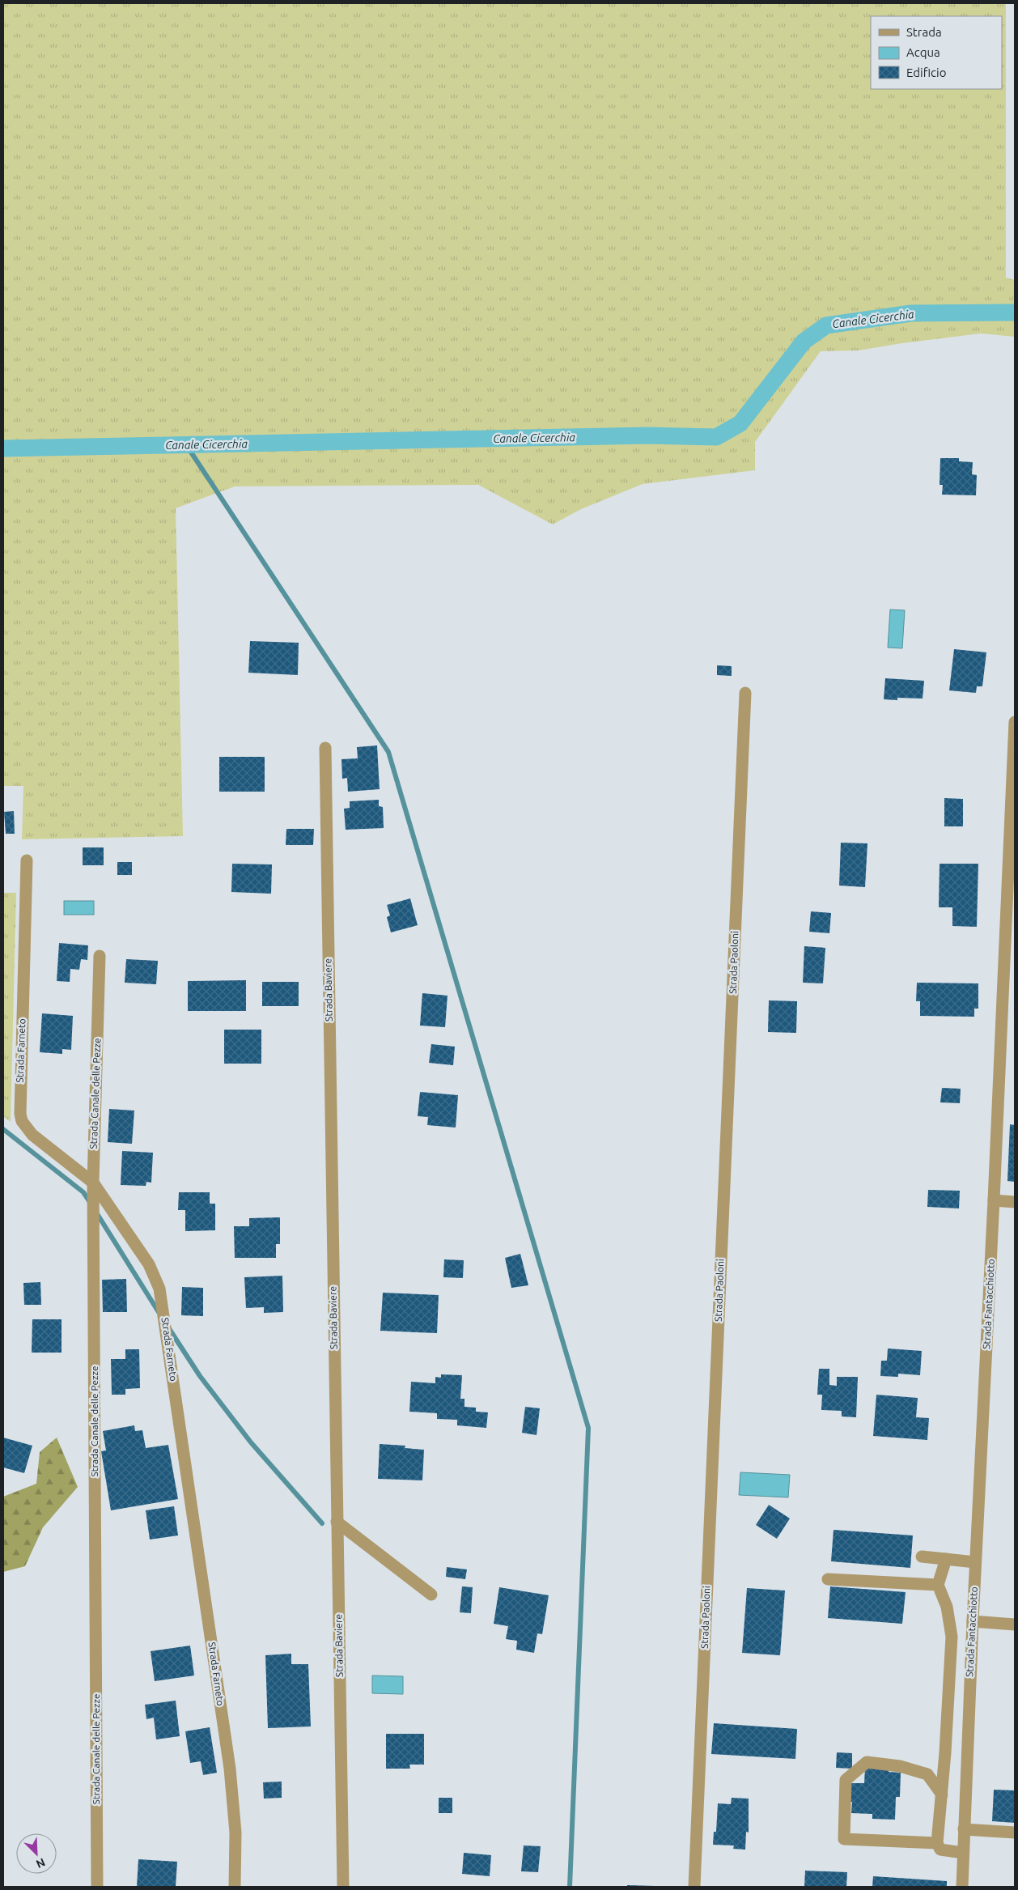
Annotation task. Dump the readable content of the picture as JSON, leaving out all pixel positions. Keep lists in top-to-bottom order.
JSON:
{
  "streets": {
    "street": [
      "Strada Paoloni",
      "Strada Baviere",
      "Strada Farneto",
      "Strada Canale delle Pezze",
      "Strada Fantacchiotto"
    ]
  },
  "crossings": [
    ["Strada Farneto", "Strada Canale delle Pezze"]
  ],
  "water": ["Canale Cicerchia"],
  "legend": ["Strada", "Acqua", "Edificio"],
  "north": "bottom right"
}
